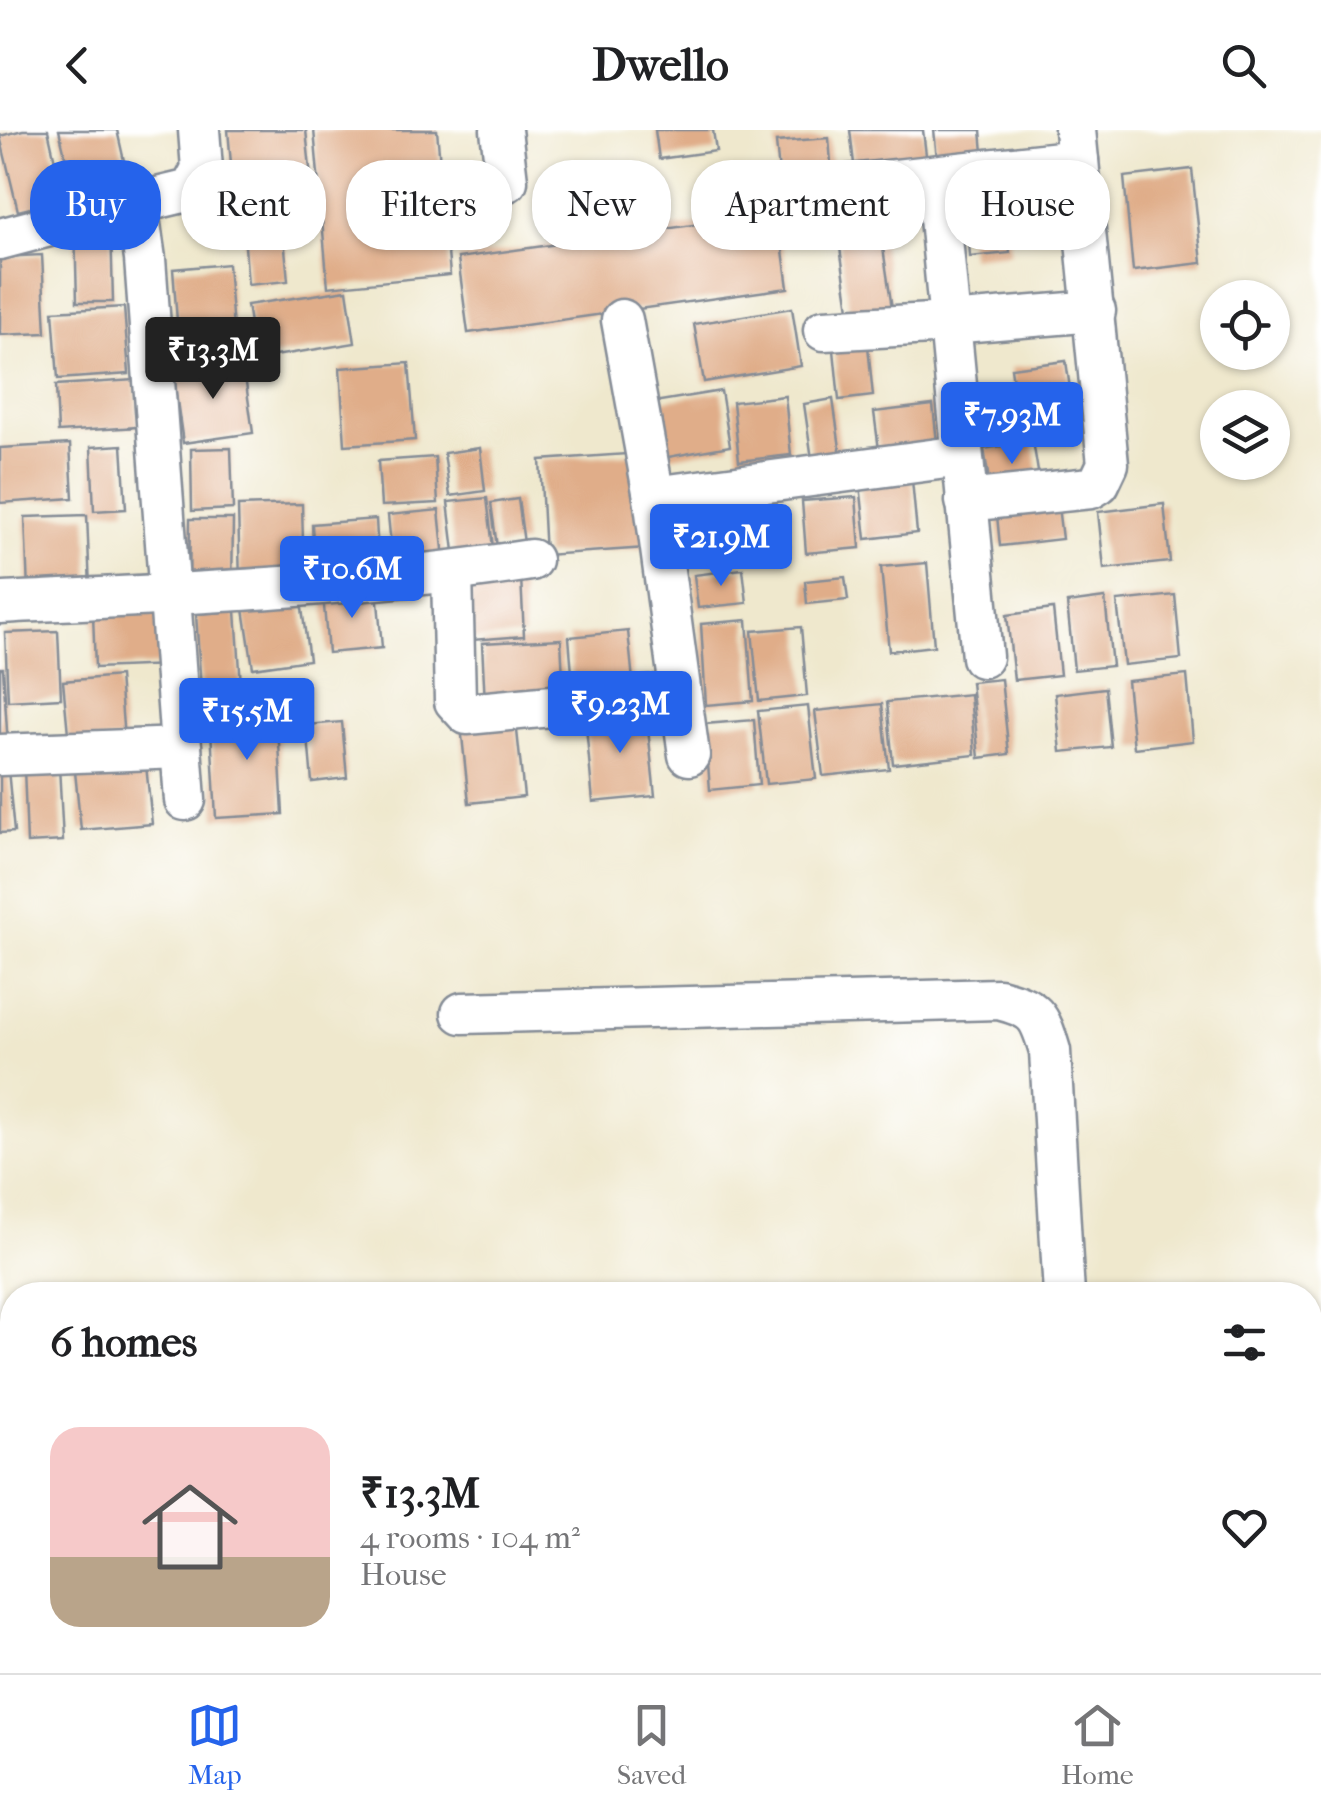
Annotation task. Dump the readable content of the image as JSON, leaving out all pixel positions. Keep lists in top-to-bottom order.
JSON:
{
  "page": {
    "header": "Dwello",
    "chip": [
      "Buy",
      "Rent",
      "Filters",
      "New",
      "Apartment",
      "House"
    ],
    "price": [
      "₹13.3M",
      "₹7.93M",
      "₹21.9M",
      "₹10.6M",
      "₹9.23M",
      "₹15.5M"
    ],
    "heading": "6 homes",
    "list": [
      {
        "name": "₹13.3M",
        "note": "4 rooms · 104 m² · House"
      }
    ],
    "tabs": ["Map", "Saved", "Home"]
  }
}
